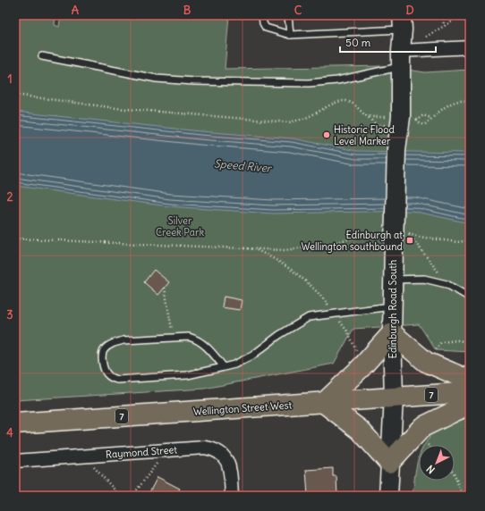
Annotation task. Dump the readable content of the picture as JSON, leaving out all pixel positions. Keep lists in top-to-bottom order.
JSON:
{
  "streets": {
    "main road": ["Edinburgh Road South", "7", "Wellington Street West"],
    "street": ["Raymond Street"]
  },
  "crossings": [
    ["Edinburgh Road South", "Wellington Street West"]
  ],
  "water": ["Speed River"],
  "parks": ["Silver Creek Park"],
  "places": {
    "other": ["Historic Flood Level Marker"],
    "transit": ["Edinburgh at Wellington southbound"]
  },
  "scale_bar": "50 m",
  "north": "bottom left",
  "grid": {
    "columns": [
      "A",
      "B",
      "C",
      "D"
    ],
    "rows": [
      "1",
      "2",
      "3",
      "4"
    ]
  }
}
